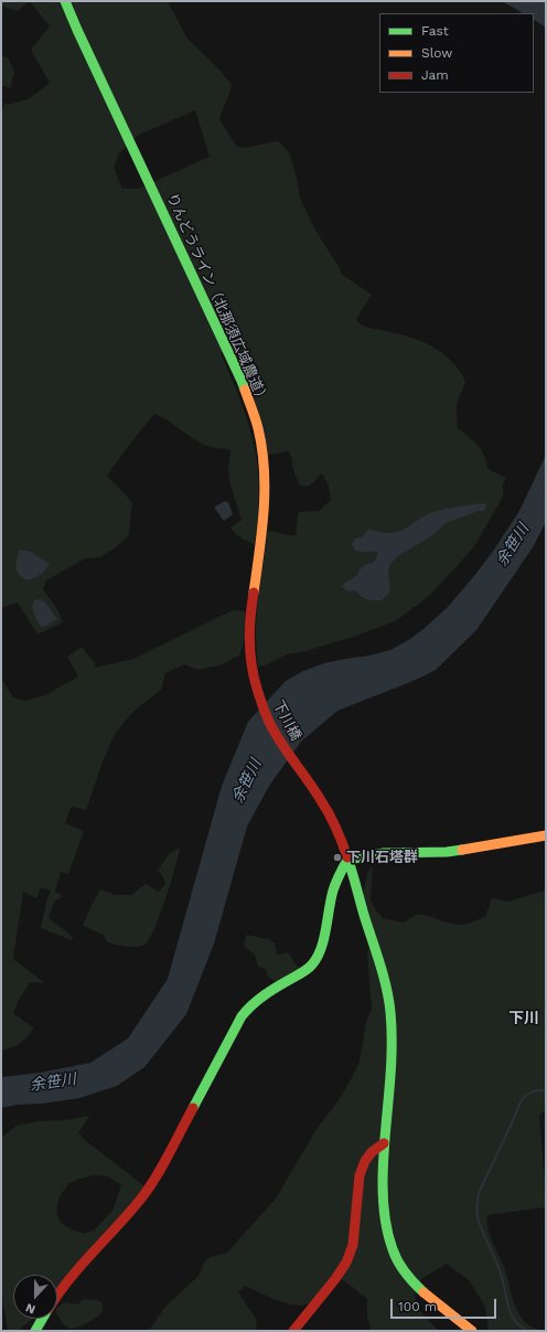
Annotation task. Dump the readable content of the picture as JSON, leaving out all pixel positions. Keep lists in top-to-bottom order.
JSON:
{
  "streets": {
    "street": ["りんどうライン（北那須広域農道）", "下川橋"]
  },
  "crossings": [
    ["りんどうライン（北那須広域農道）", "下川橋"]
  ],
  "districts": ["下川"],
  "water": ["余笹川"],
  "places": ["下川石塔群"],
  "legend": ["Fast", "Slow", "Jam"],
  "scale_bar": "100 m",
  "north": "bottom"
}
